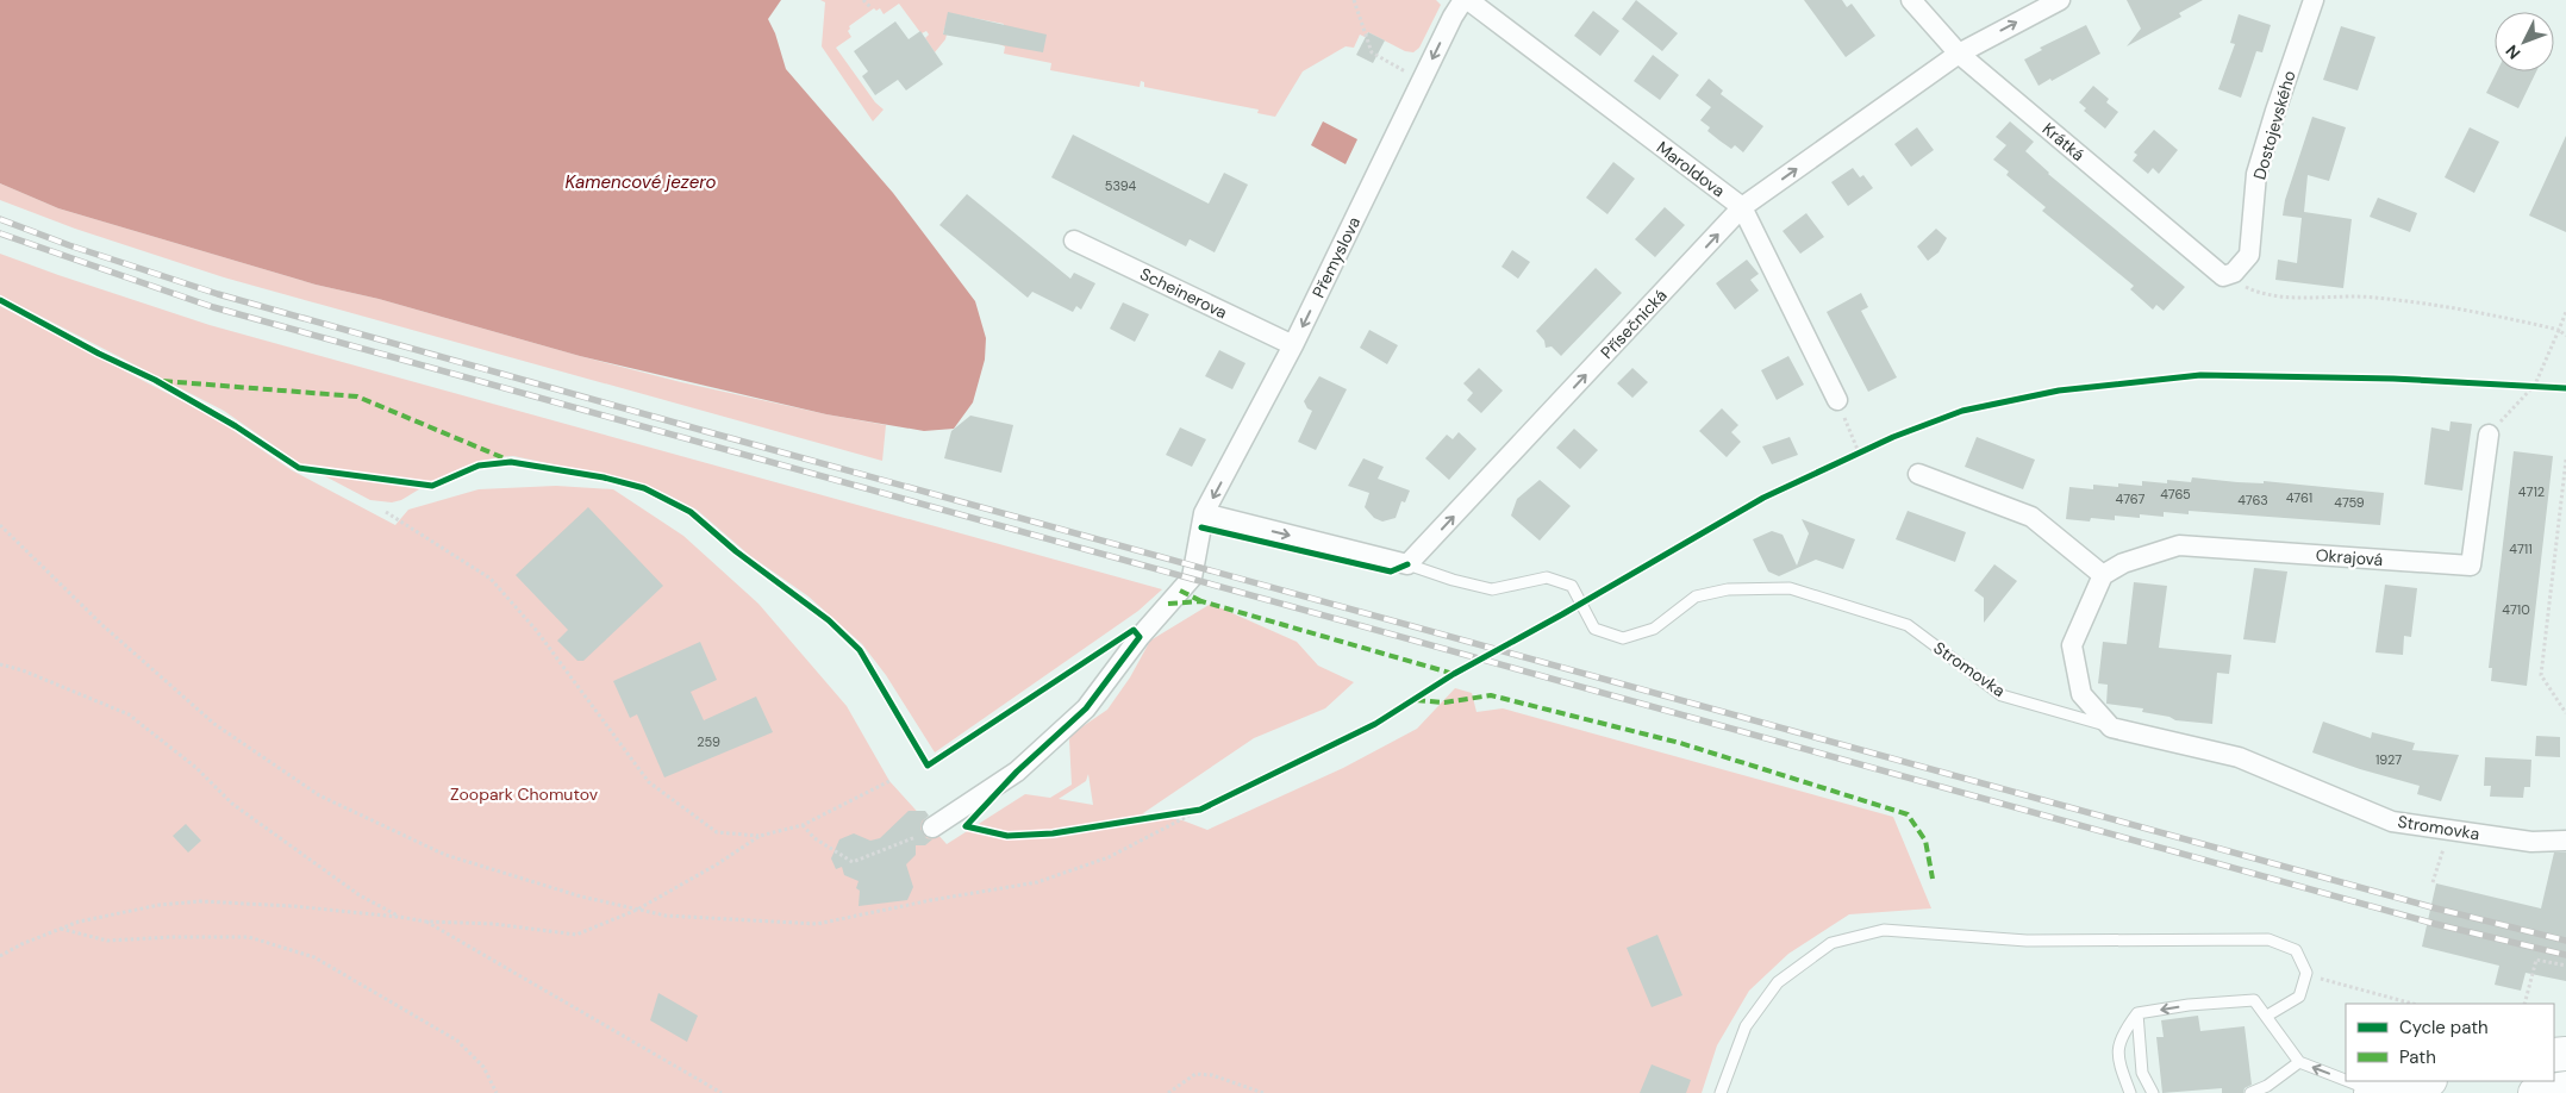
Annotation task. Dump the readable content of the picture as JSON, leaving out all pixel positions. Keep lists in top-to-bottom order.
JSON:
{
  "streets": {
    "street": [
      "Dostojevského",
      "Krátká",
      "Maroldova",
      "Přemyslova",
      "Scheinerova",
      "Přísečnická",
      "Okrajová",
      "Stromovka"
    ]
  },
  "crossings": [
    ["Dostojevského", "Krátká"],
    ["Krátká", "Přísečnická"],
    ["Maroldova", "Přemyslova"],
    ["Maroldova", "Přísečnická"],
    ["Přemyslova", "Scheinerova"],
    ["Přísečnická", "Stromovka"]
  ],
  "one_way": ["Přemyslova", "Přísečnická"],
  "water": ["Kamencové jezero"],
  "parks": ["Zoopark Chomutov"],
  "house_numbers": [
    "5394",
    "4712",
    "4765",
    "4761",
    "4767",
    "4763",
    "4759",
    "4711",
    "4710",
    "259",
    "1927"
  ],
  "legend": ["Cycle path", "Path"],
  "north": "bottom left"
}
